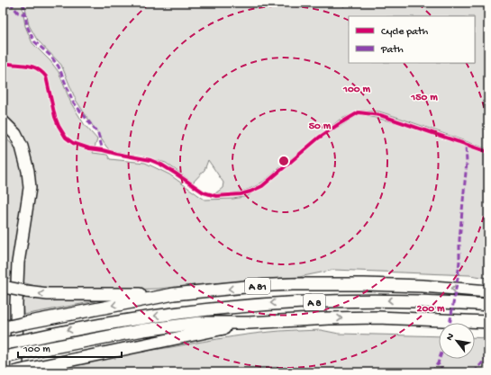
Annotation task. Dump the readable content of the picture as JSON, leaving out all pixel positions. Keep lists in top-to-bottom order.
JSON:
{
  "streets": {
    "highway": ["A 81", "A 8"]
  },
  "legend": ["Cycle path", "Path"],
  "scale_bar": "100 m",
  "north": "top left",
  "rings": [
    "100 m",
    "150 m",
    "50 m",
    "200 m"
  ]
}
